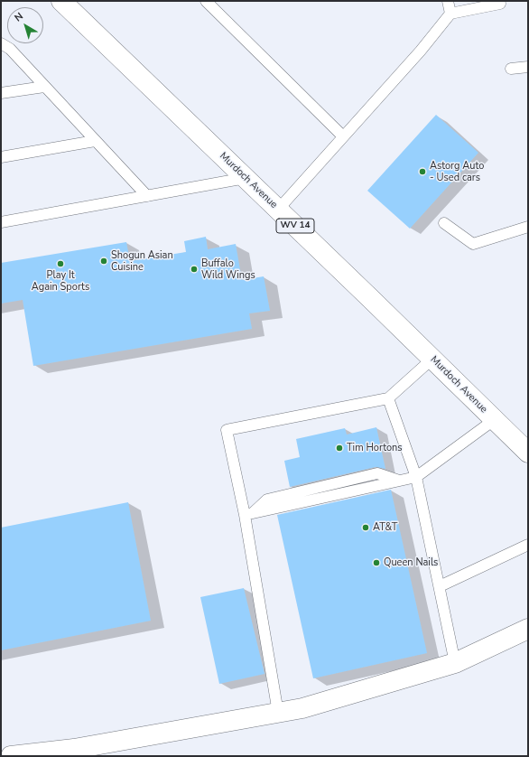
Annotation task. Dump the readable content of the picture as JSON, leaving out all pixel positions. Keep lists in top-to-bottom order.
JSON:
{
  "streets": {
    "main road": ["Murdoch Avenue", "WV 14"]
  },
  "places": [
    "Astorg Auto - Used cars",
    "Shogun Asian Cuisine",
    "Play It Again Sports",
    "Buffalo Wild Wings",
    "Tim Hortons",
    "AT&T",
    "Queen Nails"
  ],
  "north": "top left"
}
